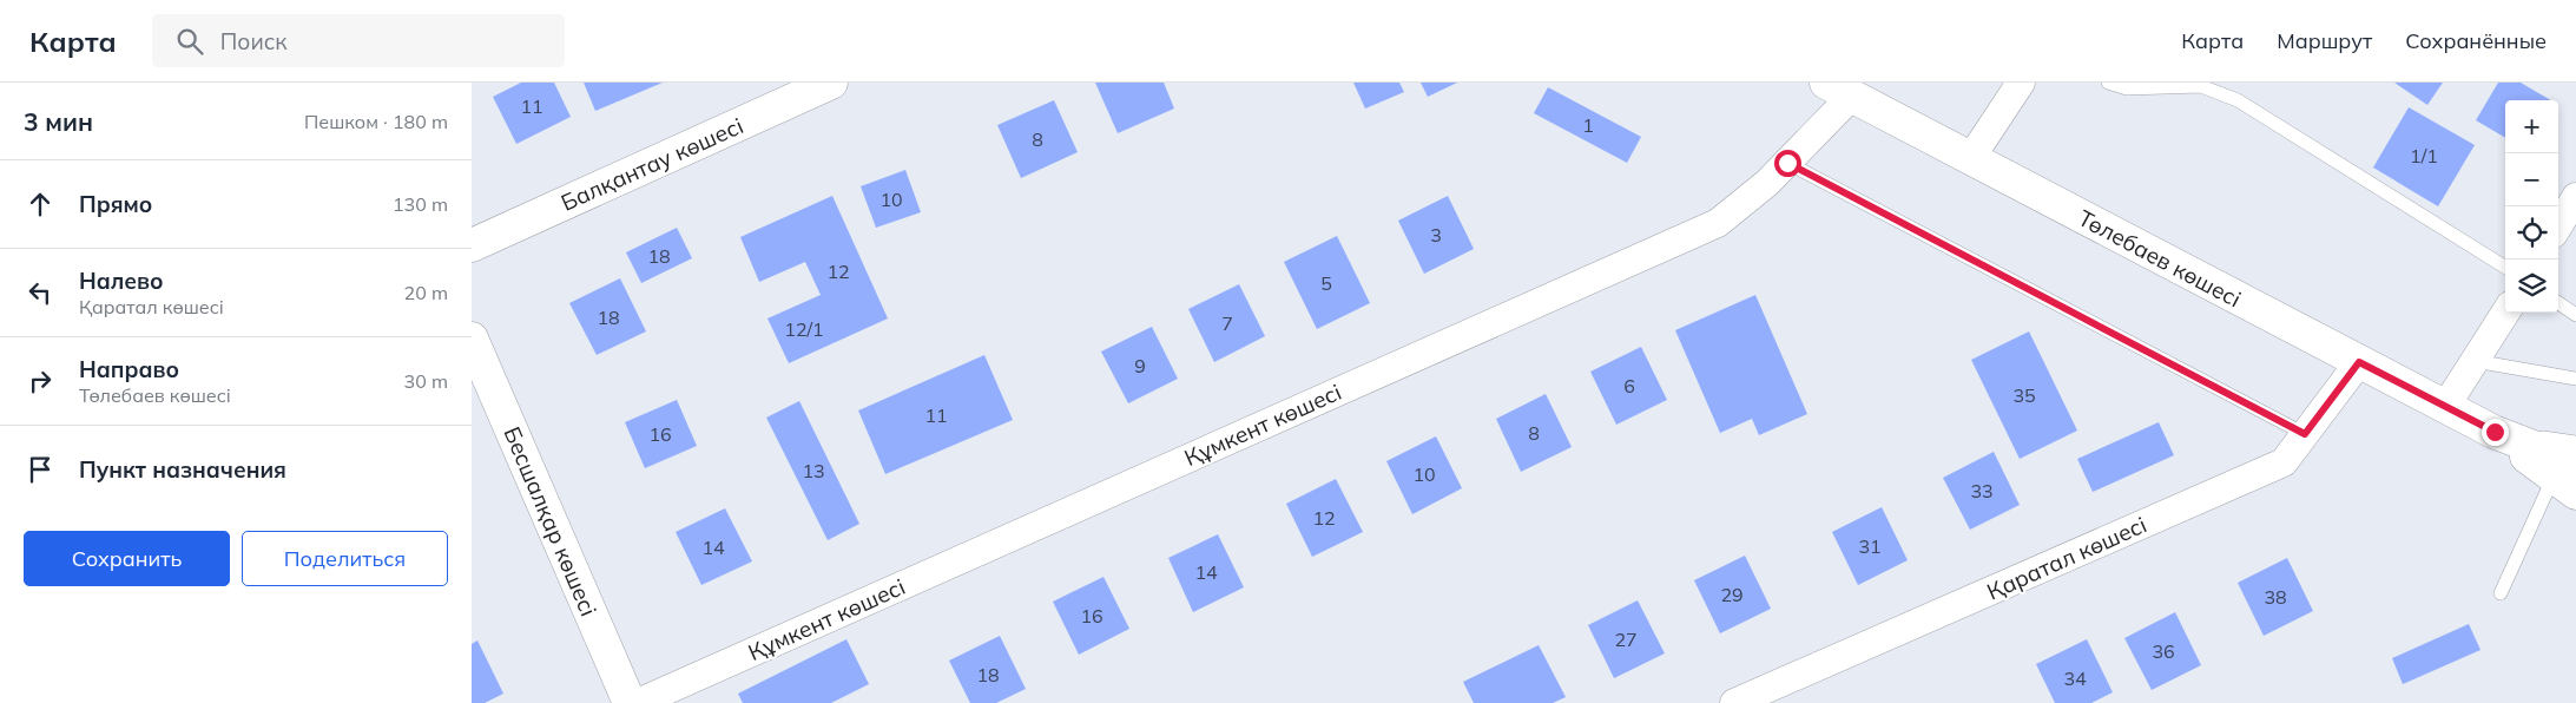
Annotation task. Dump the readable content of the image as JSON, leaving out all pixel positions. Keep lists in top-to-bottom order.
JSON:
{
  "streets": {
    "street": [
      "Балқантау көшесі",
      "Төлебаев көшесі",
      "Құмкент көшесі",
      "Бесшалқар көшесі",
      "Қаратал көшесі"
    ]
  },
  "crossings": [
    ["Төлебаев көшесі", "Құмкент көшесі"],
    ["Төлебаев көшесі", "Қаратал көшесі"]
  ],
  "house_numbers": [
    "11",
    "1",
    "8",
    "1/1",
    "10",
    "3",
    "18",
    "12",
    "5",
    "18",
    "7",
    "12/1",
    "9",
    "6",
    "35",
    "11",
    "8",
    "16",
    "13",
    "10",
    "33",
    "12",
    "31",
    "14",
    "14",
    "29",
    "38",
    "16",
    "27",
    "36",
    "18",
    "34"
  ],
  "page": {
    "header": "Карта",
    "search": "Поиск",
    "nav": ["Карта", "Маршрут", "Сохранённые"],
    "heading": ["3 мин", "Пешком · 180 m"],
    "map_buttons": ["+", "−"],
    "list": [
      ["Прямо", "130 m"],
      ["Налево", "Қаратал көшесі", "20 m"],
      ["Направо", "Төлебаев көшесі", "30 m"],
      "Пункт назначения"
    ],
    "buttons": ["Сохранить", "Поделиться"]
  }
}
